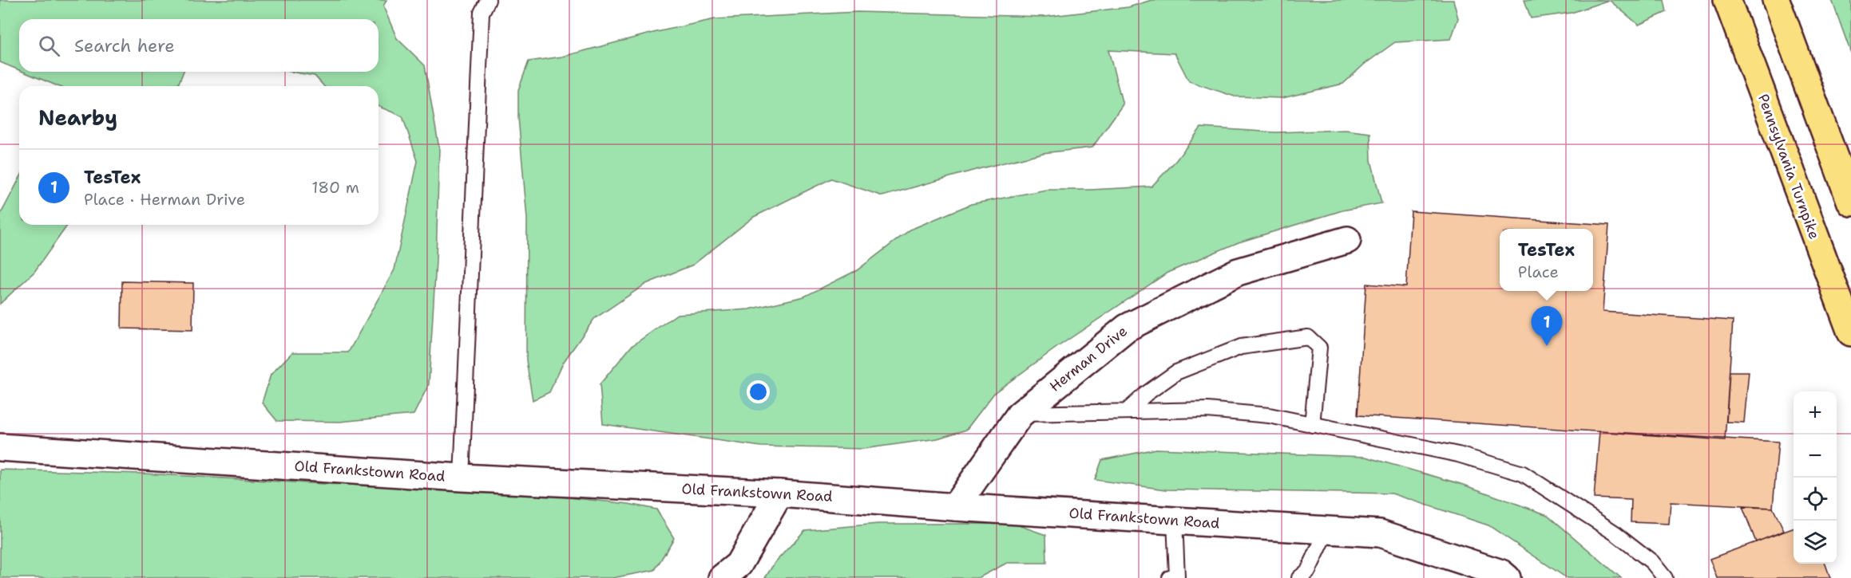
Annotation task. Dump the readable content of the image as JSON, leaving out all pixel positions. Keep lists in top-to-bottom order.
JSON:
{
  "streets": {
    "highway": ["Pennsylvania Turnpike"],
    "street": ["Herman Drive", "Old Frankstown Road"]
  },
  "crossings": [
    ["Herman Drive", "Old Frankstown Road"]
  ],
  "page": {
    "search": "Search here",
    "heading": "Nearby",
    "list": [
      {
        "mark": "1",
        "name": "TesTex",
        "note": "Place · Herman Drive",
        "value": "180 m"
      }
    ],
    "popup": ["TesTex", "Place"],
    "pins": "1",
    "map_buttons": ["+", "−"]
  }
}
